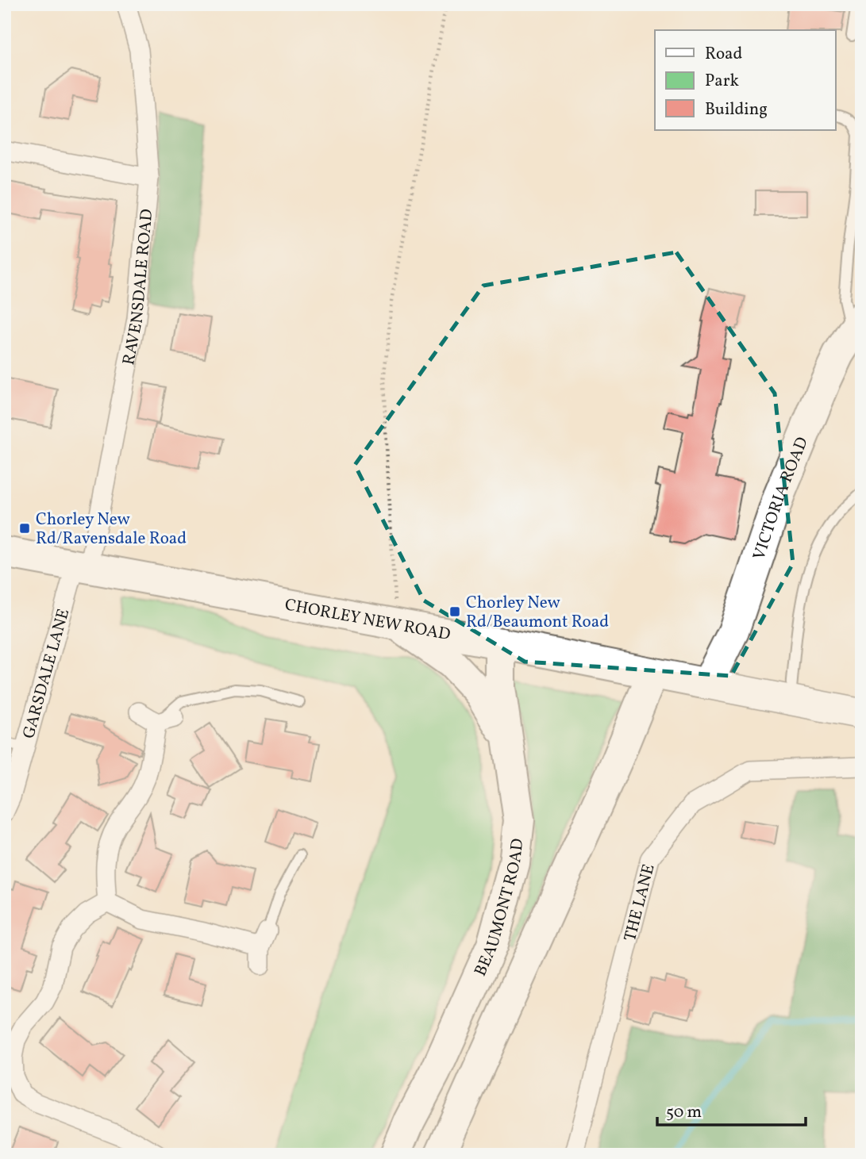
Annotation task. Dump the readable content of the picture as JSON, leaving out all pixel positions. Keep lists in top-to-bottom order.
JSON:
{
  "streets": {
    "highway": ["VICTORIA ROAD", "CHORLEY NEW ROAD", "BEAUMONT ROAD"],
    "street": ["RAVENSDALE ROAD", "GARSDALE LANE", "THE LANE"]
  },
  "crossings": [
    ["RAVENSDALE ROAD", "CHORLEY NEW ROAD"],
    ["RAVENSDALE ROAD", "GARSDALE LANE"],
    ["VICTORIA ROAD", "CHORLEY NEW ROAD"],
    ["CHORLEY NEW ROAD", "GARSDALE LANE"],
    ["CHORLEY NEW ROAD", "BEAUMONT ROAD"]
  ],
  "places": {
    "transit": ["Chorley New Rd/Ravensdale Road", "Chorley New Rd/Beaumont Road"]
  },
  "legend": ["Road", "Park", "Building"],
  "scale_bar": "50 m"
}
